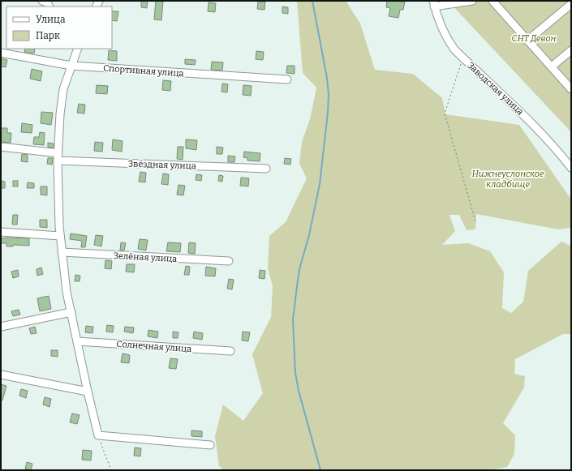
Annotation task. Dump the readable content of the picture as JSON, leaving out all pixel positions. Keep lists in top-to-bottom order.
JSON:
{
  "streets": {
    "street": [
      "Спортивная улица",
      "Заводская улица",
      "Звёздная улица",
      "Зелёная улица",
      "Солнечная улица"
    ]
  },
  "parks": ["СНТ Девон", "Нижнеуслонское кладбище"],
  "legend": ["Улица", "Парк"]
}
